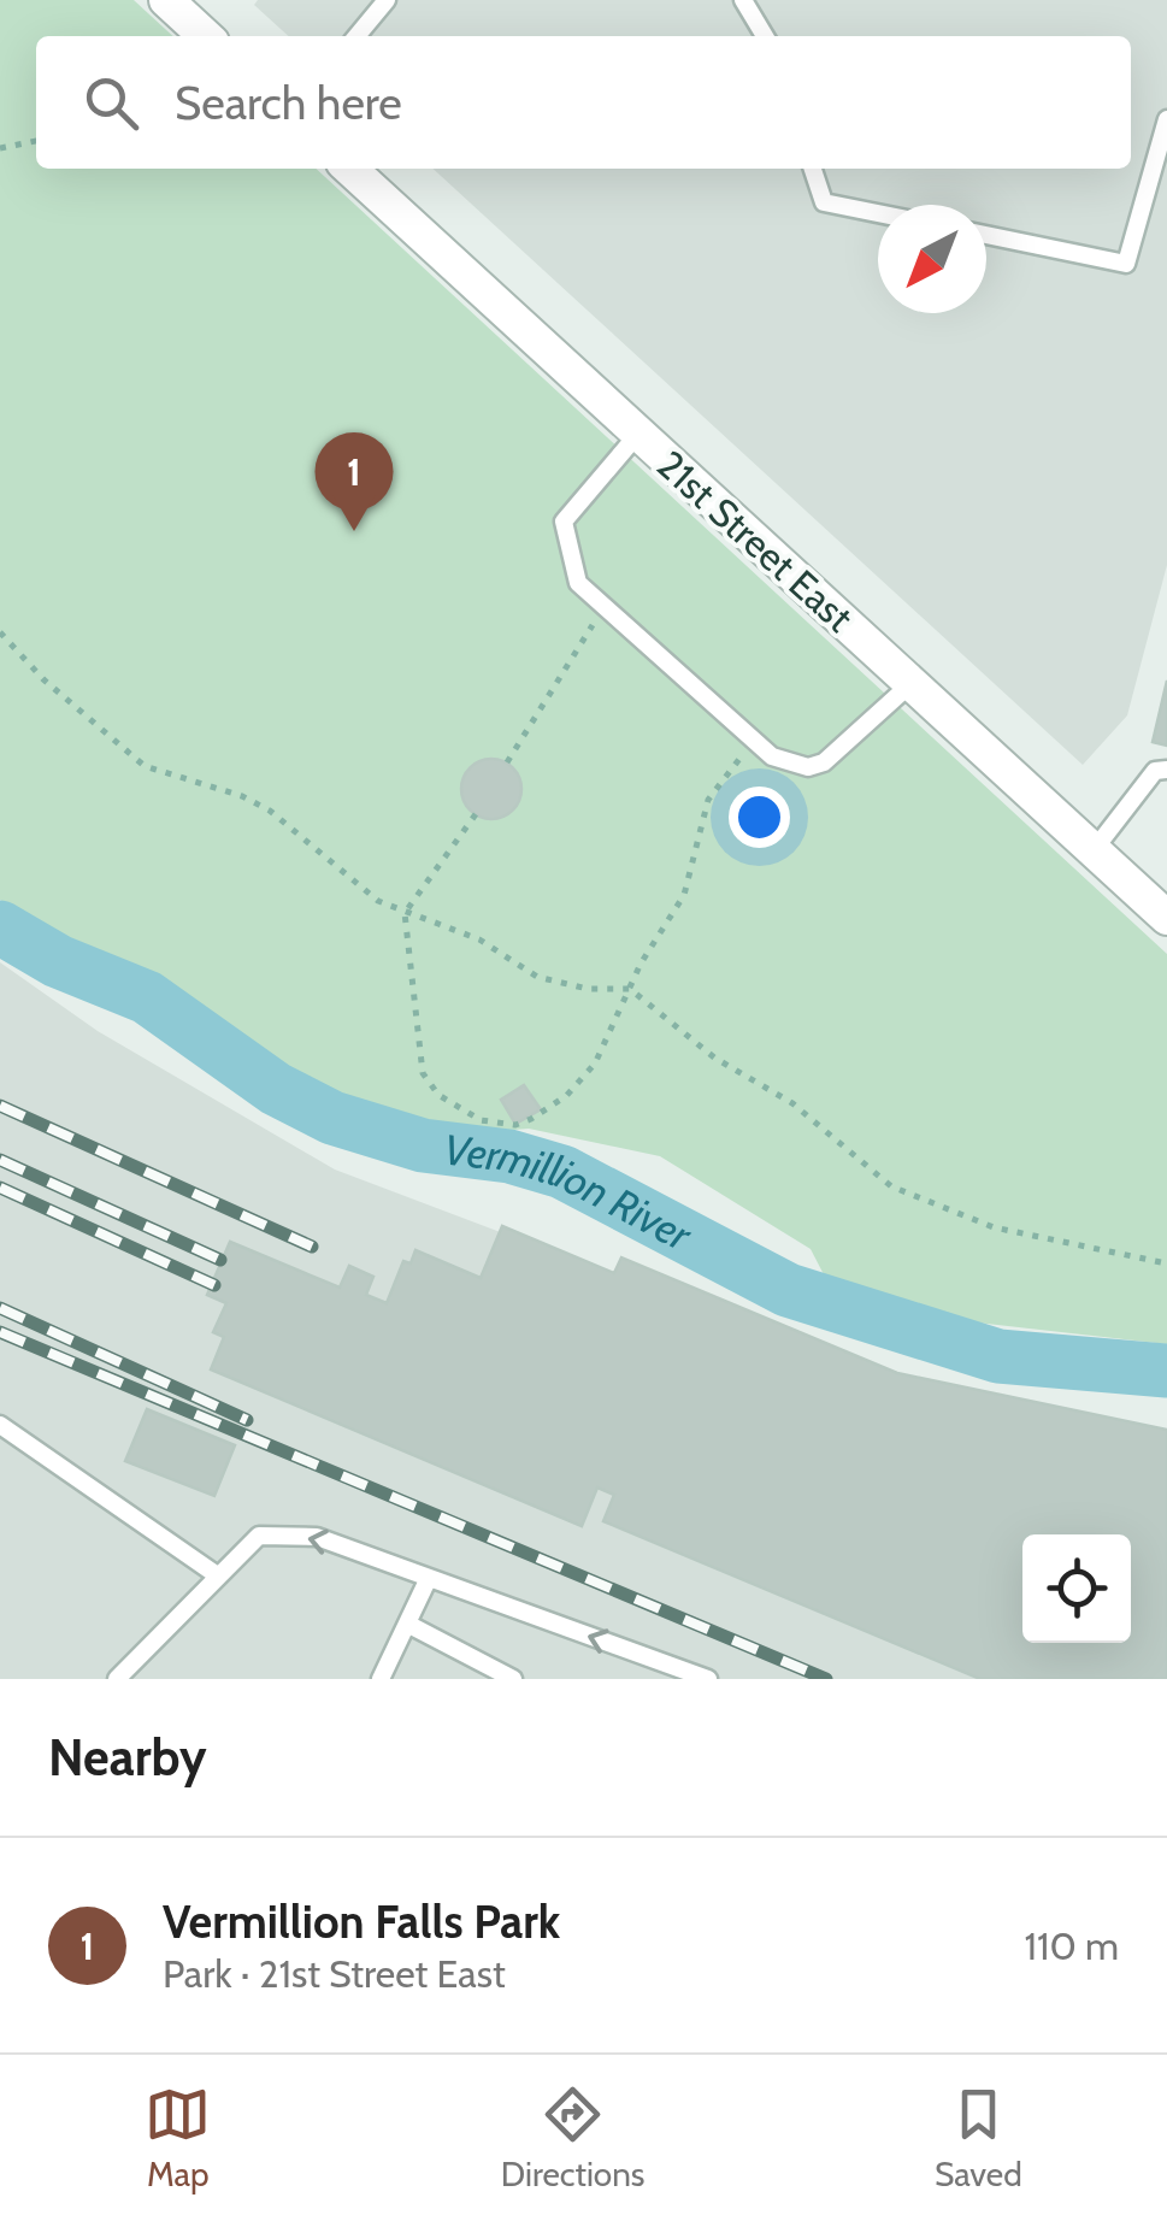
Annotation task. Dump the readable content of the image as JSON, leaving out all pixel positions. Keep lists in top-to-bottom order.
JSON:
{
  "streets": {
    "street": ["21st Street East"]
  },
  "water": ["Vermillion River"],
  "north": "bottom left",
  "page": {
    "search": "Search here",
    "pins": "1",
    "heading": "Nearby",
    "list": [
      {
        "mark": "1",
        "name": "Vermillion Falls Park",
        "note": "Park · 21st Street East",
        "value": "110 m"
      }
    ],
    "nav": ["Map", "Directions", "Saved"]
  }
}
